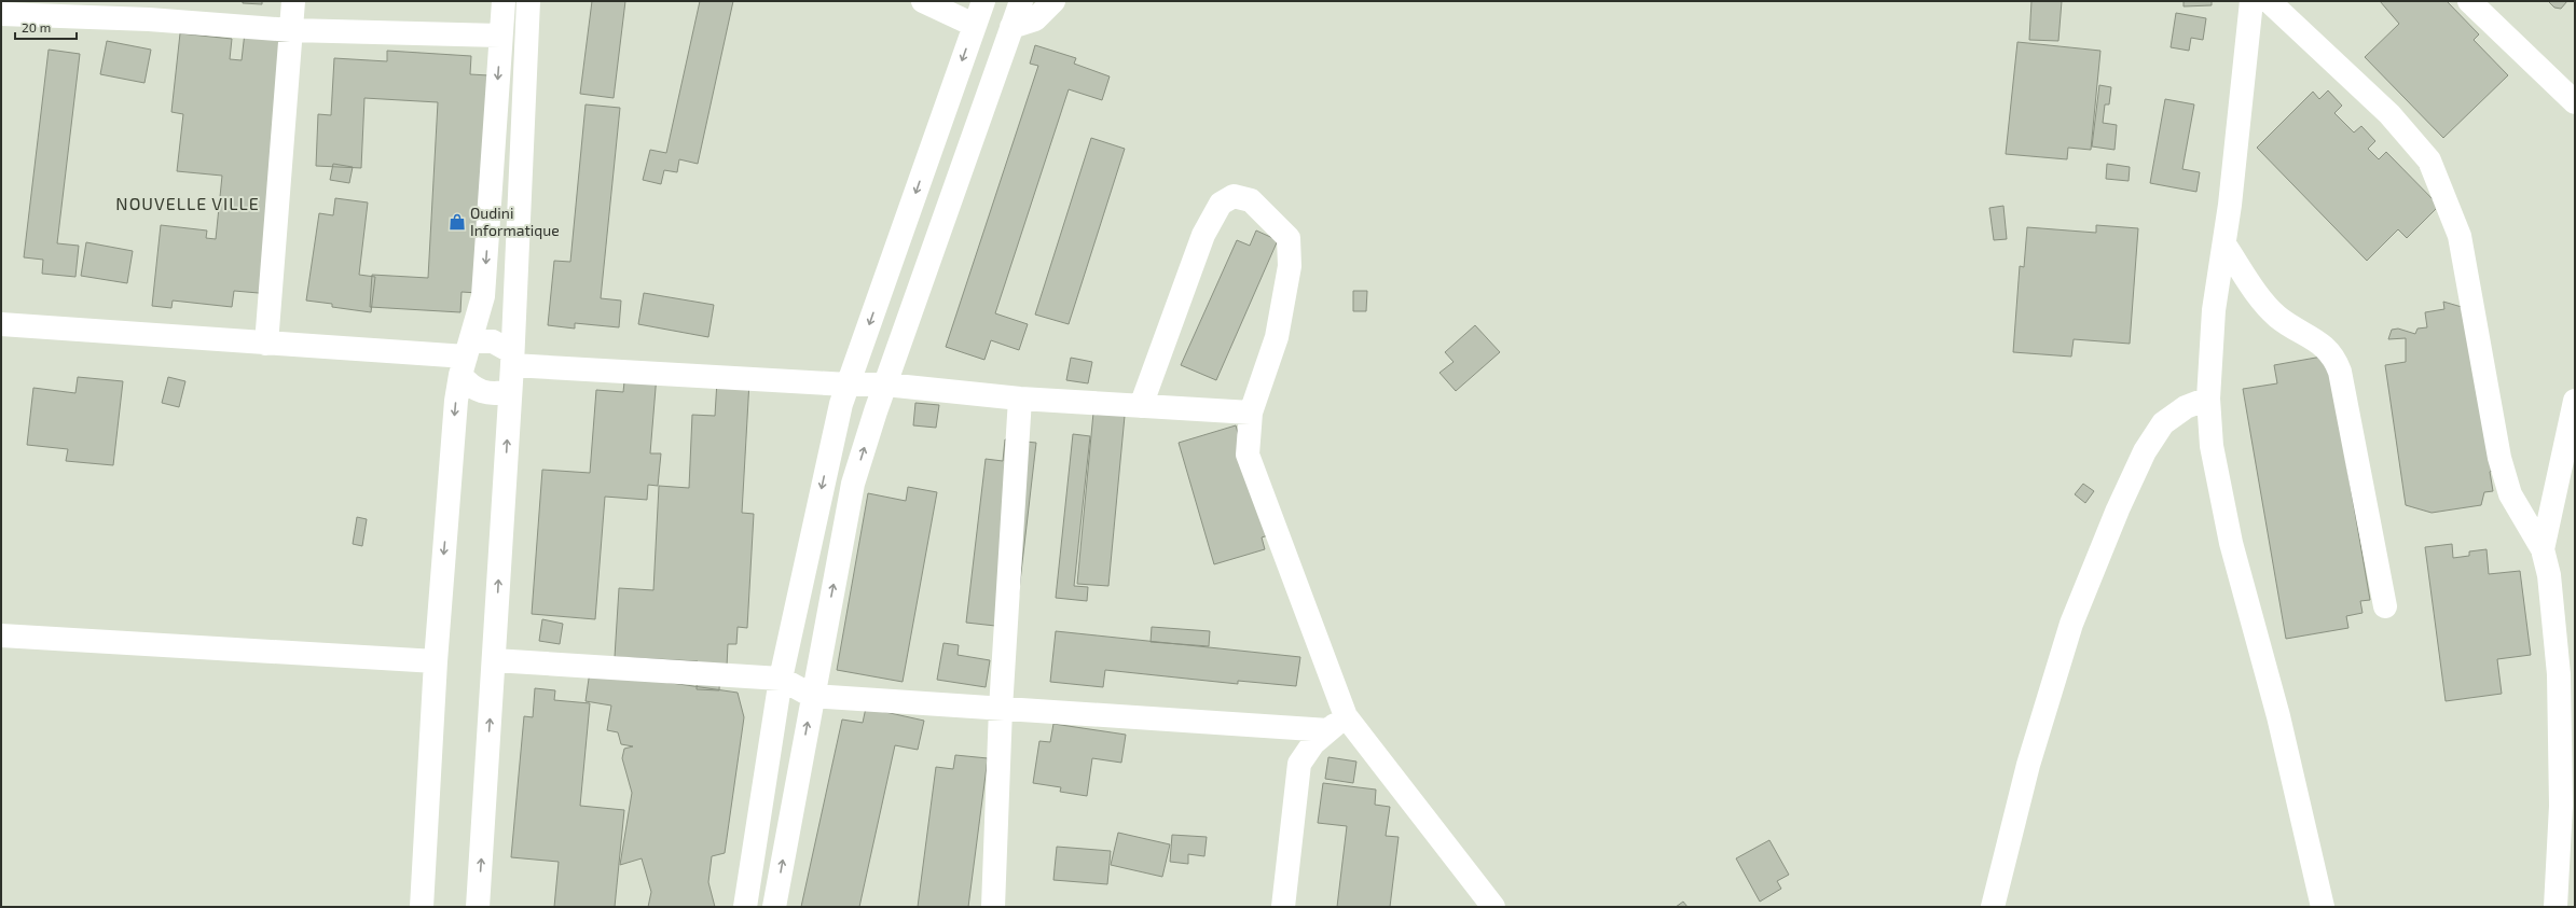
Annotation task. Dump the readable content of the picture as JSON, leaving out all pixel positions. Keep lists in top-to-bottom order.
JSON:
{
  "districts": ["NOUVELLE VILLE"],
  "places": {
    "shop": ["Oudini Informatique"]
  },
  "scale_bar": "20 m"
}
